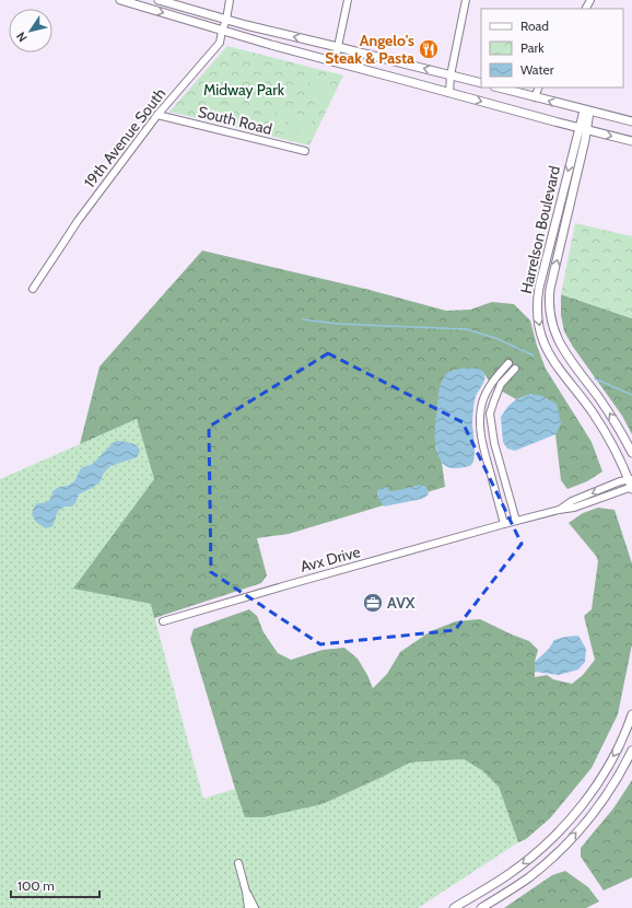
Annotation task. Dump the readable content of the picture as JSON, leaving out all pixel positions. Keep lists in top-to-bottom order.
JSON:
{
  "streets": {
    "main road": ["Harrelson Boulevard"],
    "street": ["South Road", "19th Avenue South", "Avx Drive"]
  },
  "crossings": [
    ["South Road", "19th Avenue South"],
    ["Harrelson Boulevard", "Avx Drive"]
  ],
  "parks": ["Midway Park"],
  "places": {
    "restaurant": ["Angelo's Steak & Pasta"],
    "office": ["AVX"]
  },
  "legend": ["Road", "Park", "Water"],
  "scale_bar": "100 m",
  "north": "bottom left"
}
